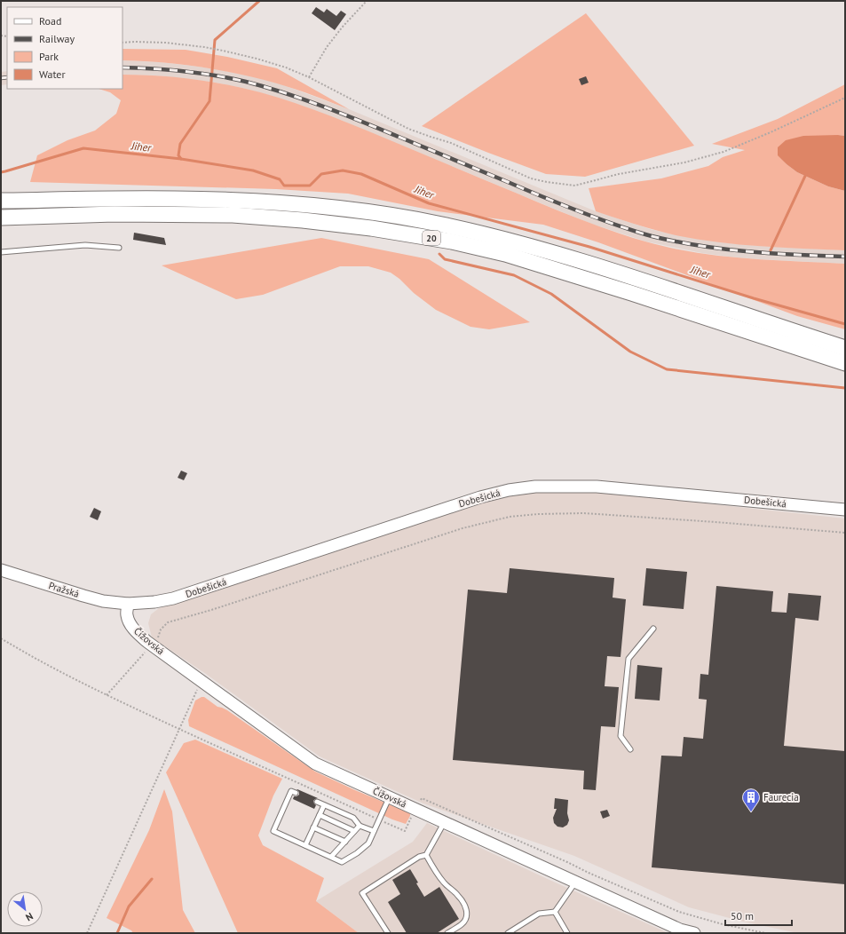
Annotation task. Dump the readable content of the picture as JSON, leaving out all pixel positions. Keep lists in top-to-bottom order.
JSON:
{
  "streets": {
    "highway": ["20"],
    "street": ["Dobešická", "Pražská", "Čížovská"]
  },
  "crossings": [
    ["Dobešická", "Pražská"],
    ["Dobešická", "Čížovská"],
    ["Pražská", "Čížovská"]
  ],
  "water": ["Jiher"],
  "places": {
    "building": ["Faurecia"]
  },
  "legend": [
    "Road",
    "Railway",
    "Park",
    "Water"
  ],
  "scale_bar": "50 m",
  "north": "bottom right"
}
